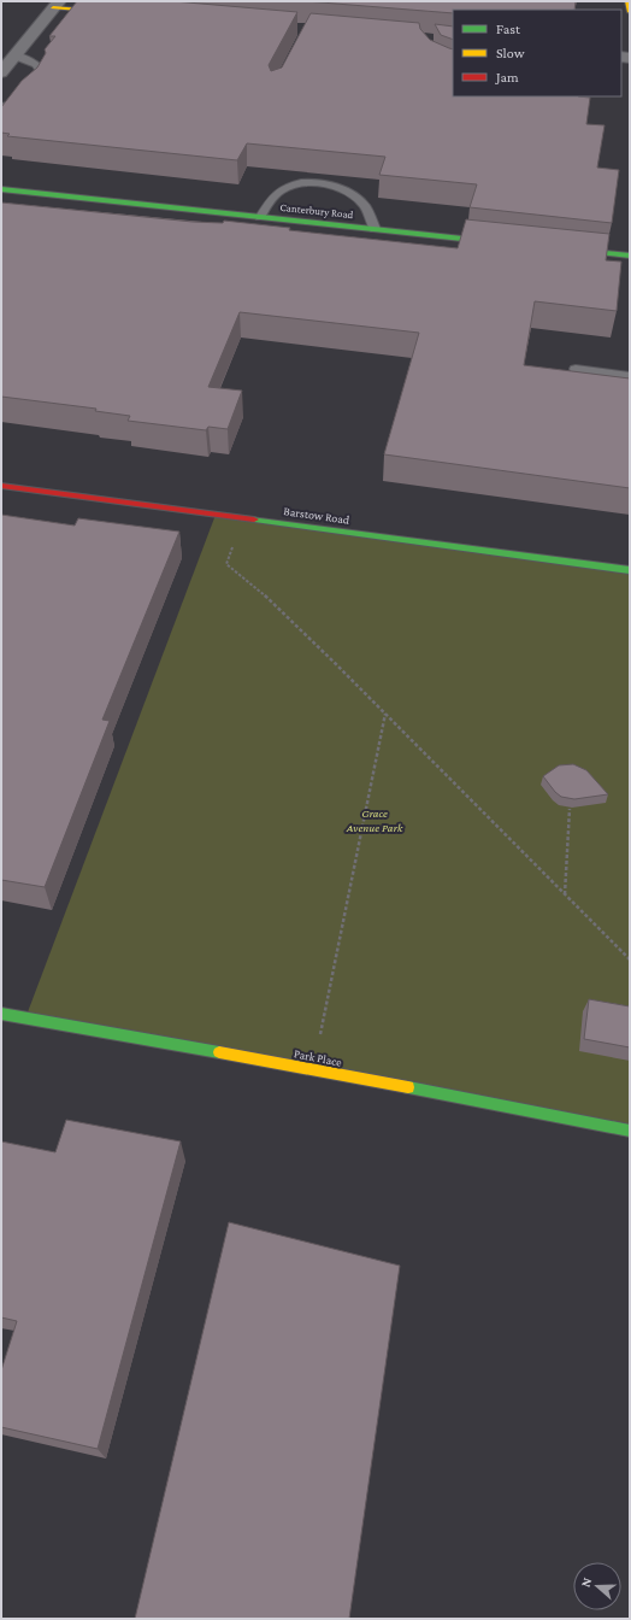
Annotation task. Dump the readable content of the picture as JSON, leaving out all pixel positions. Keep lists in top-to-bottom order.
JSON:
{
  "streets": {
    "street": ["Canterbury Road", "Barstow Road", "Park Place"]
  },
  "parks": ["Grace Avenue Park"],
  "legend": ["Fast", "Slow", "Jam"],
  "north": "left"
}
